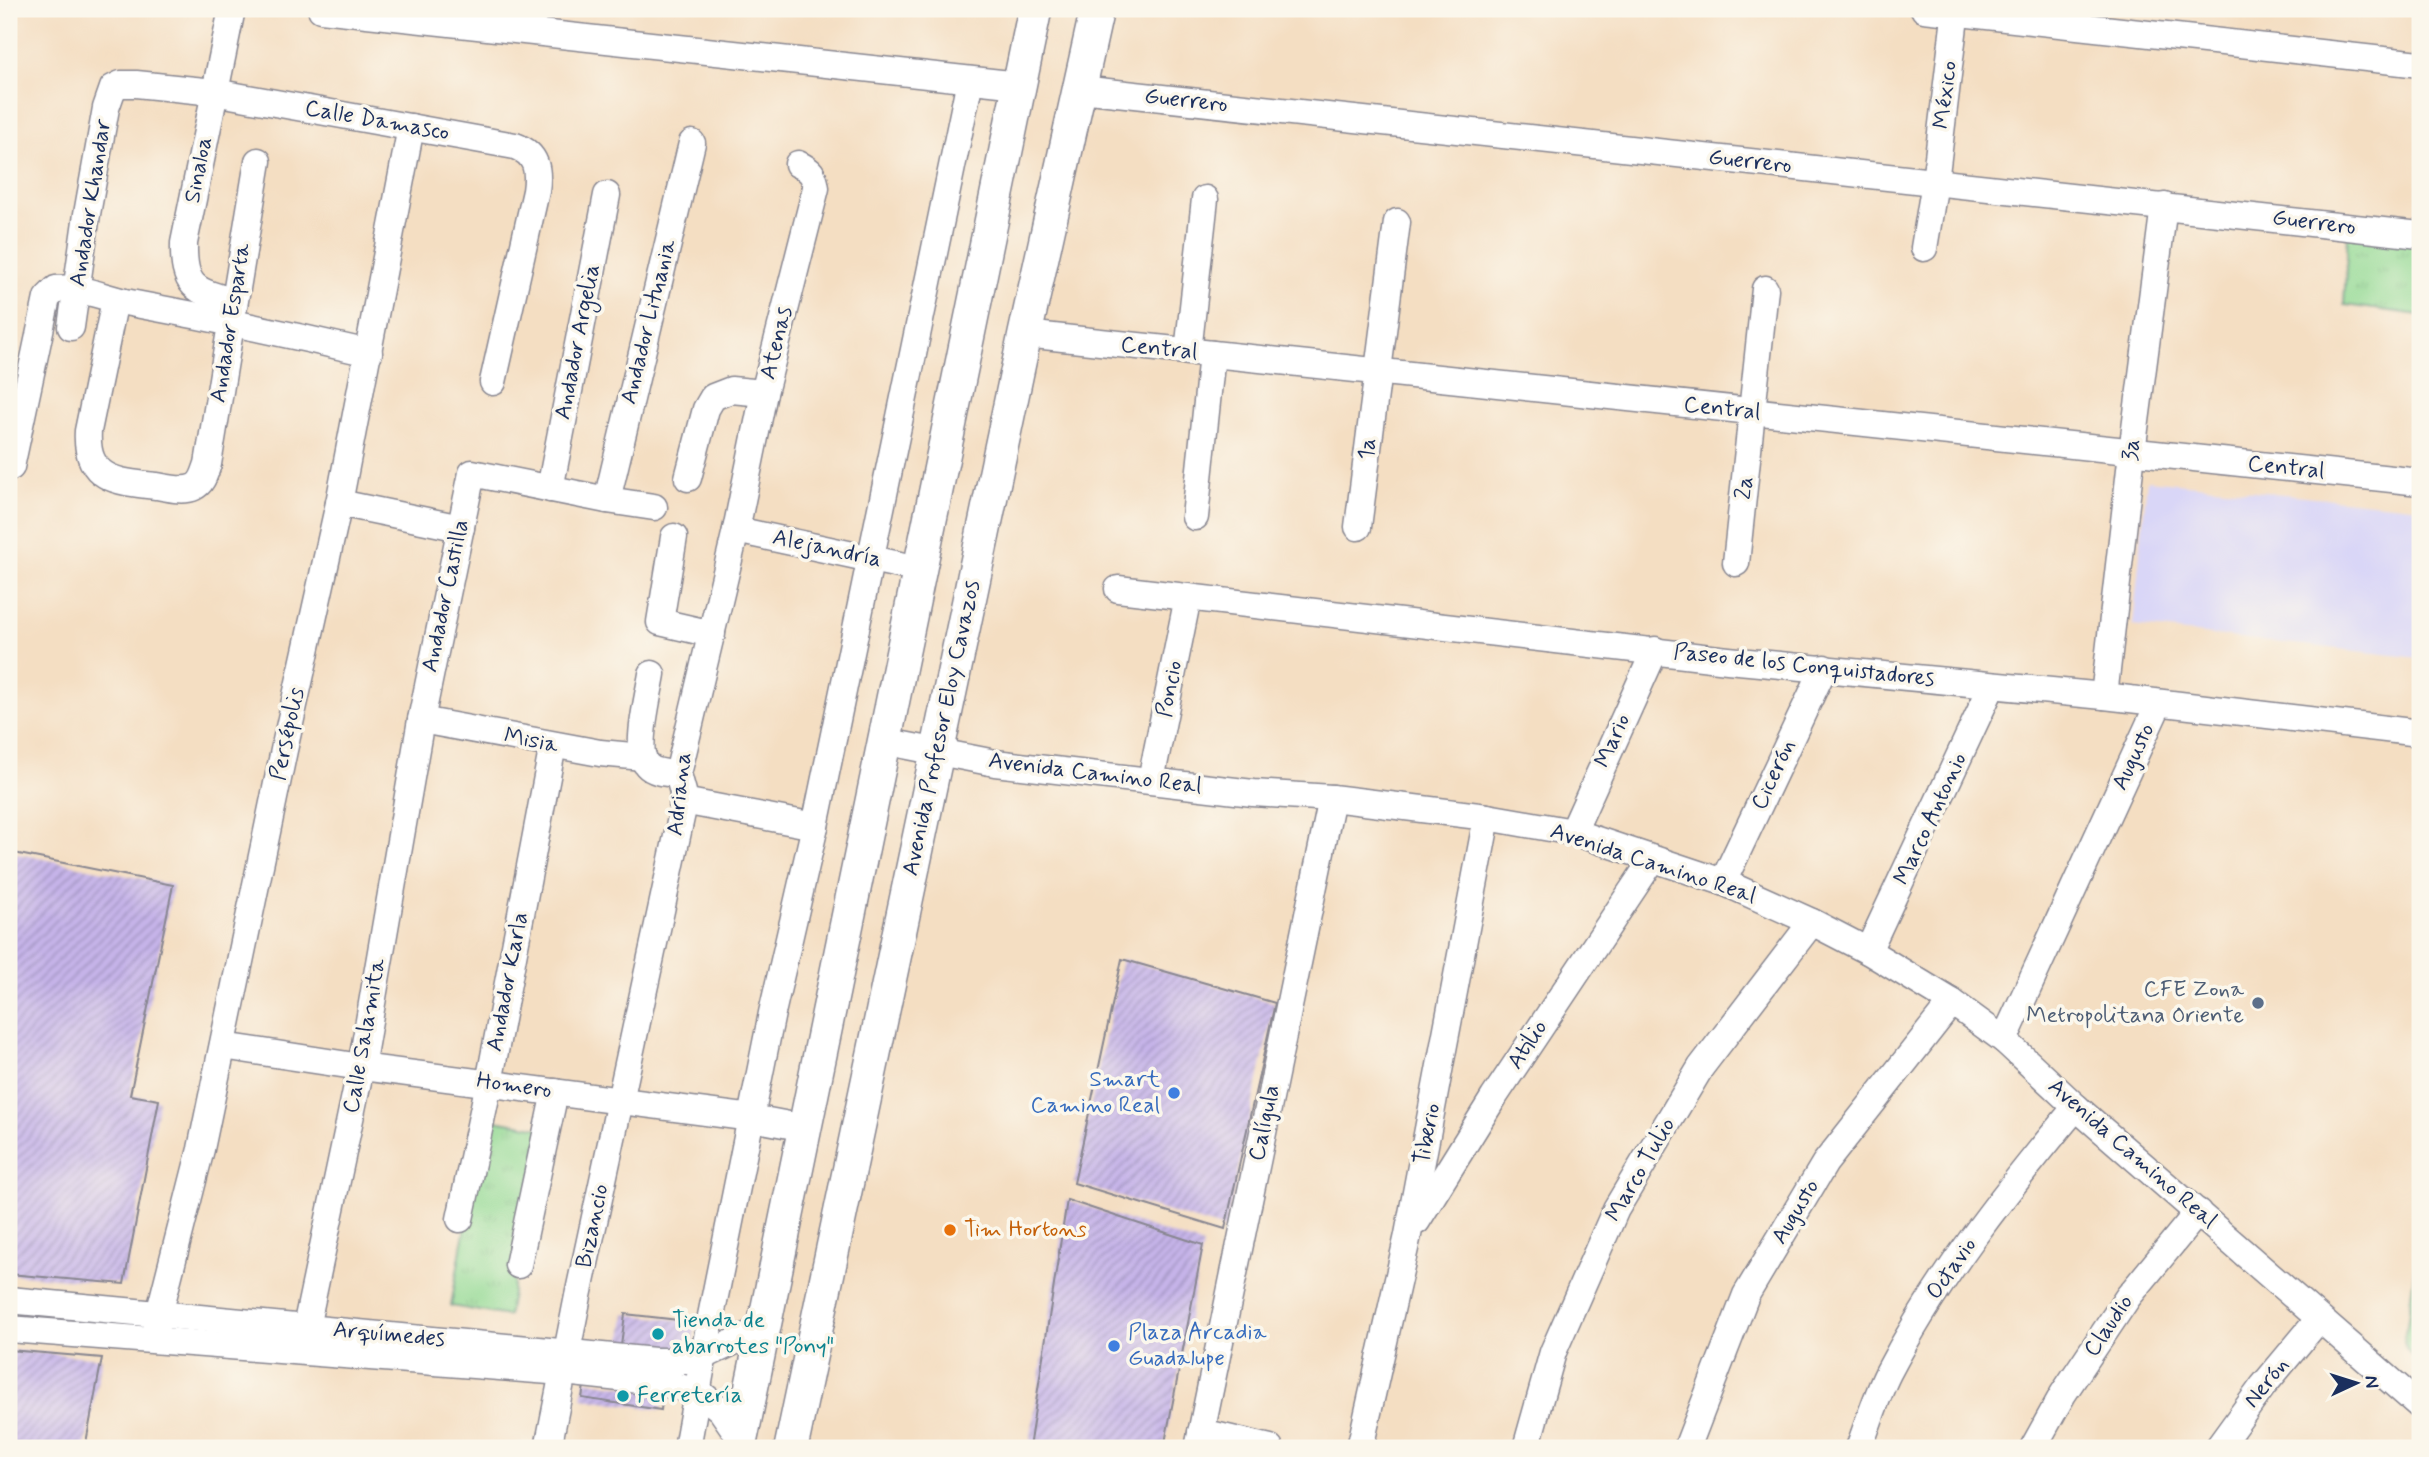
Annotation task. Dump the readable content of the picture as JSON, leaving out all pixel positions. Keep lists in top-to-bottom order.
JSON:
{
  "streets": {
    "main road": ["Avenida Profesor Eloy Cavazos"],
    "street": [
      "México",
      "Guerrero",
      "Calle Damasco",
      "Sinaloa",
      "Andador Khandar",
      "Andador Lituania",
      "Andador Esparta",
      "Andador Argelia",
      "Atenas",
      "Central",
      "1a",
      "3a",
      "2a",
      "Alejandría",
      "Andador Castilla",
      "Paseo de los Conquistadores",
      "Poncio",
      "Persépolis",
      "Misia",
      "Mario",
      "Augusto",
      "Avenida Camino Real",
      "Cicerón",
      "Adriana",
      "Marco Antonio",
      "Andador Karla",
      "Calle Salamita",
      "Atilio",
      "Homero",
      "Calígula",
      "Tiberio",
      "Marco Tulio",
      "Bizancio",
      "Octavio",
      "Claudio",
      "Arquímedes",
      "Nerón"
    ]
  },
  "crossings": [
    ["México", "Guerrero"],
    ["Guerrero", "3a"],
    ["Guerrero", "Avenida Profesor Eloy Cavazos"],
    ["Calle Damasco", "Sinaloa"],
    ["Calle Damasco", "Andador Khandar"],
    ["Calle Damasco", "Persépolis"],
    ["Sinaloa", "Andador Esparta"],
    ["Andador Khandar", "Andador Esparta"],
    ["Andador Argelia", "Andador Castilla"],
    ["Atenas", "Alejandría"],
    ["Atenas", "Adriana"],
    ["Central", "1a"],
    ["Central", "3a"],
    ["Central", "2a"],
    ["Central", "Avenida Profesor Eloy Cavazos"],
    ["3a", "Paseo de los Conquistadores"],
    ["Alejandría", "Adriana"],
    ["Andador Castilla", "Misia"],
    ["Andador Castilla", "Calle Salamita"],
    ["Paseo de los Conquistadores", "Poncio"],
    ["Paseo de los Conquistadores", "Mario"],
    ["Paseo de los Conquistadores", "Augusto"],
    ["Paseo de los Conquistadores", "Cicerón"],
    ["Paseo de los Conquistadores", "Marco Antonio"],
    ["Poncio", "Avenida Camino Real"],
    ["Avenida Profesor Eloy Cavazos", "Avenida Camino Real"],
    ["Persépolis", "Homero"],
    ["Persépolis", "Arquímedes"],
    ["Misia", "Andador Karla"],
    ["Misia", "Calle Salamita"],
    ["Mario", "Avenida Camino Real"],
    ["Augusto", "Avenida Camino Real"],
    ["Avenida Camino Real", "Cicerón"],
    ["Avenida Camino Real", "Marco Antonio"],
    ["Avenida Camino Real", "Atilio"],
    ["Avenida Camino Real", "Calígula"],
    ["Avenida Camino Real", "Tiberio"],
    ["Avenida Camino Real", "Marco Tulio"],
    ["Avenida Camino Real", "Octavio"],
    ["Avenida Camino Real", "Claudio"],
    ["Avenida Camino Real", "Nerón"],
    ["Adriana", "Homero"],
    ["Adriana", "Bizancio"],
    ["Andador Karla", "Homero"],
    ["Calle Salamita", "Homero"],
    ["Calle Salamita", "Arquímedes"],
    ["Atilio", "Tiberio"],
    ["Homero", "Bizancio"],
    ["Bizancio", "Arquímedes"]
  ],
  "places": [
    "CFE Zona Metropolitana Oriente",
    "Smart Camino Real",
    "Tim Hortons",
    "Tienda de abarrotes \"Pony\"",
    "Plaza Arcadia Guadalupe",
    "Ferretería"
  ],
  "north": "right"
}
